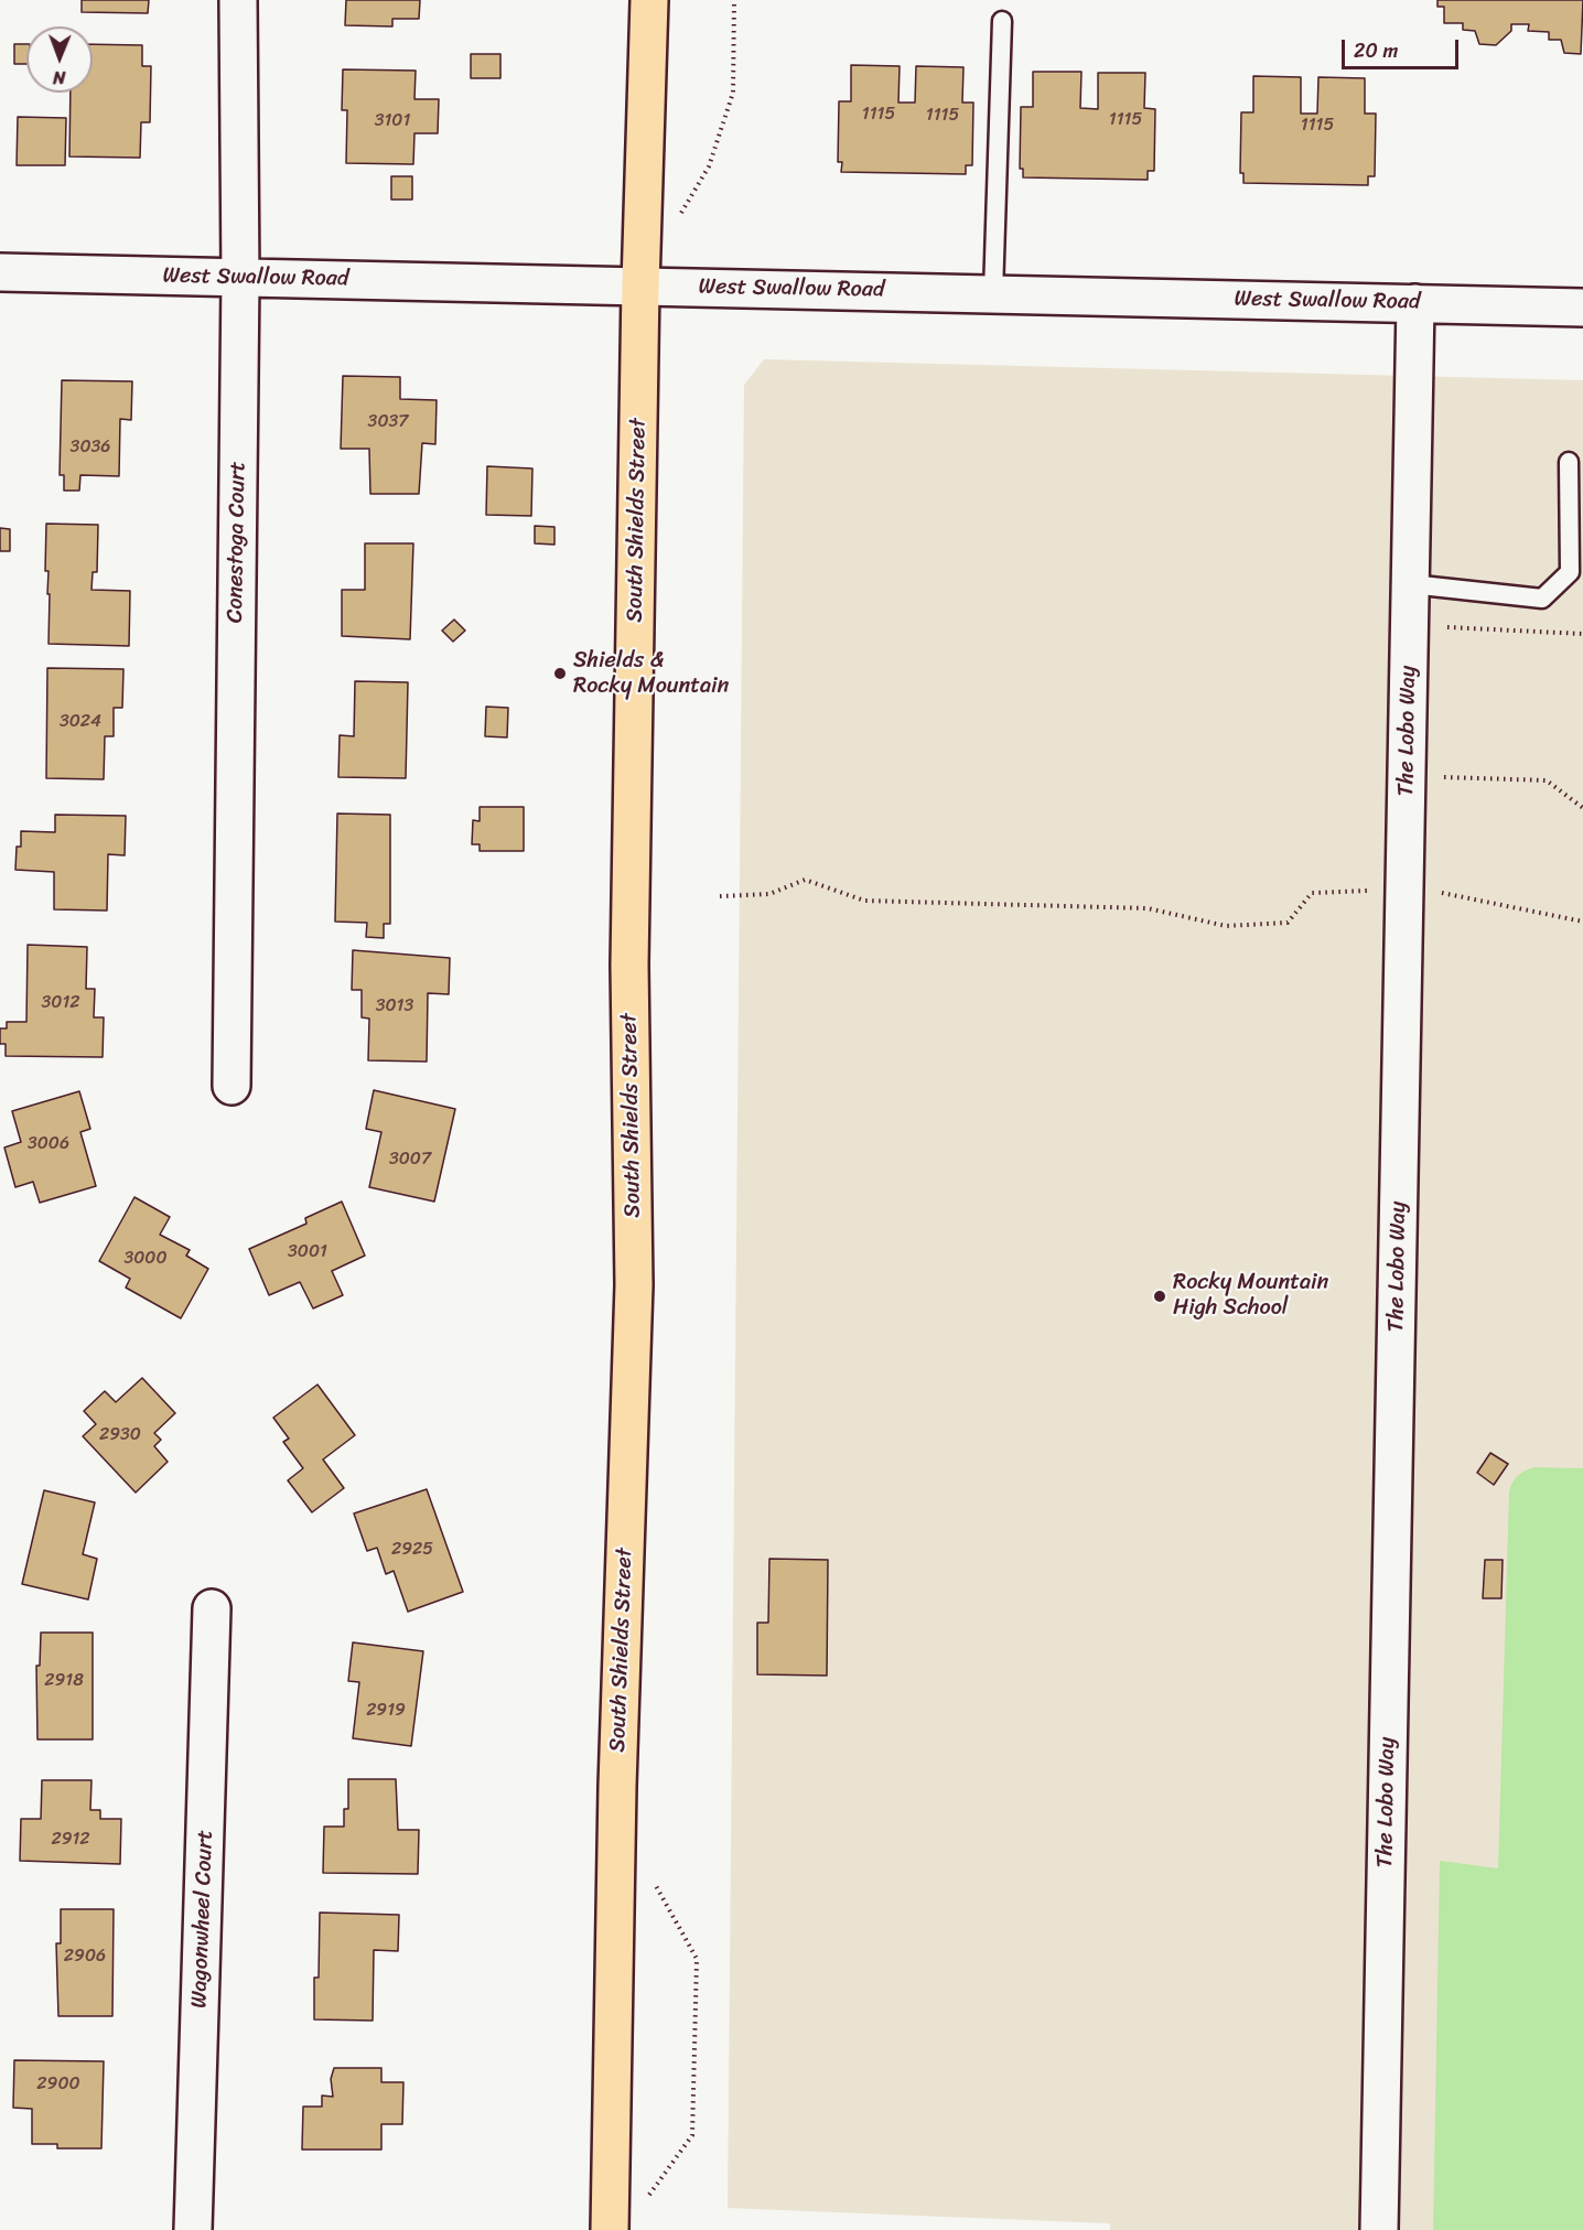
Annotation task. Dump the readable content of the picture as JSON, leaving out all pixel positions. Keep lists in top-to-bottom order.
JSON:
{
  "streets": {
    "main road": ["South Shields Street"],
    "street": [
      "West Swallow Road",
      "Conestoga Court",
      "The Lobo Way",
      "Wagonwheel Court"
    ]
  },
  "crossings": [
    ["West Swallow Road", "South Shields Street"],
    ["West Swallow Road", "Conestoga Court"],
    ["West Swallow Road", "The Lobo Way"]
  ],
  "places": ["Shields & Rocky Mountain", "Rocky Mountain High School"],
  "house_numbers": [
    "1115",
    "1115",
    "1115",
    "3101",
    "1115",
    "3037",
    "3036",
    "3024",
    "3012",
    "3013",
    "3006",
    "3007",
    "3001",
    "3000",
    "2930",
    "2925",
    "2918",
    "2919",
    "2912",
    "2906",
    "2900"
  ],
  "scale_bar": "20 m",
  "north": "bottom"
}
